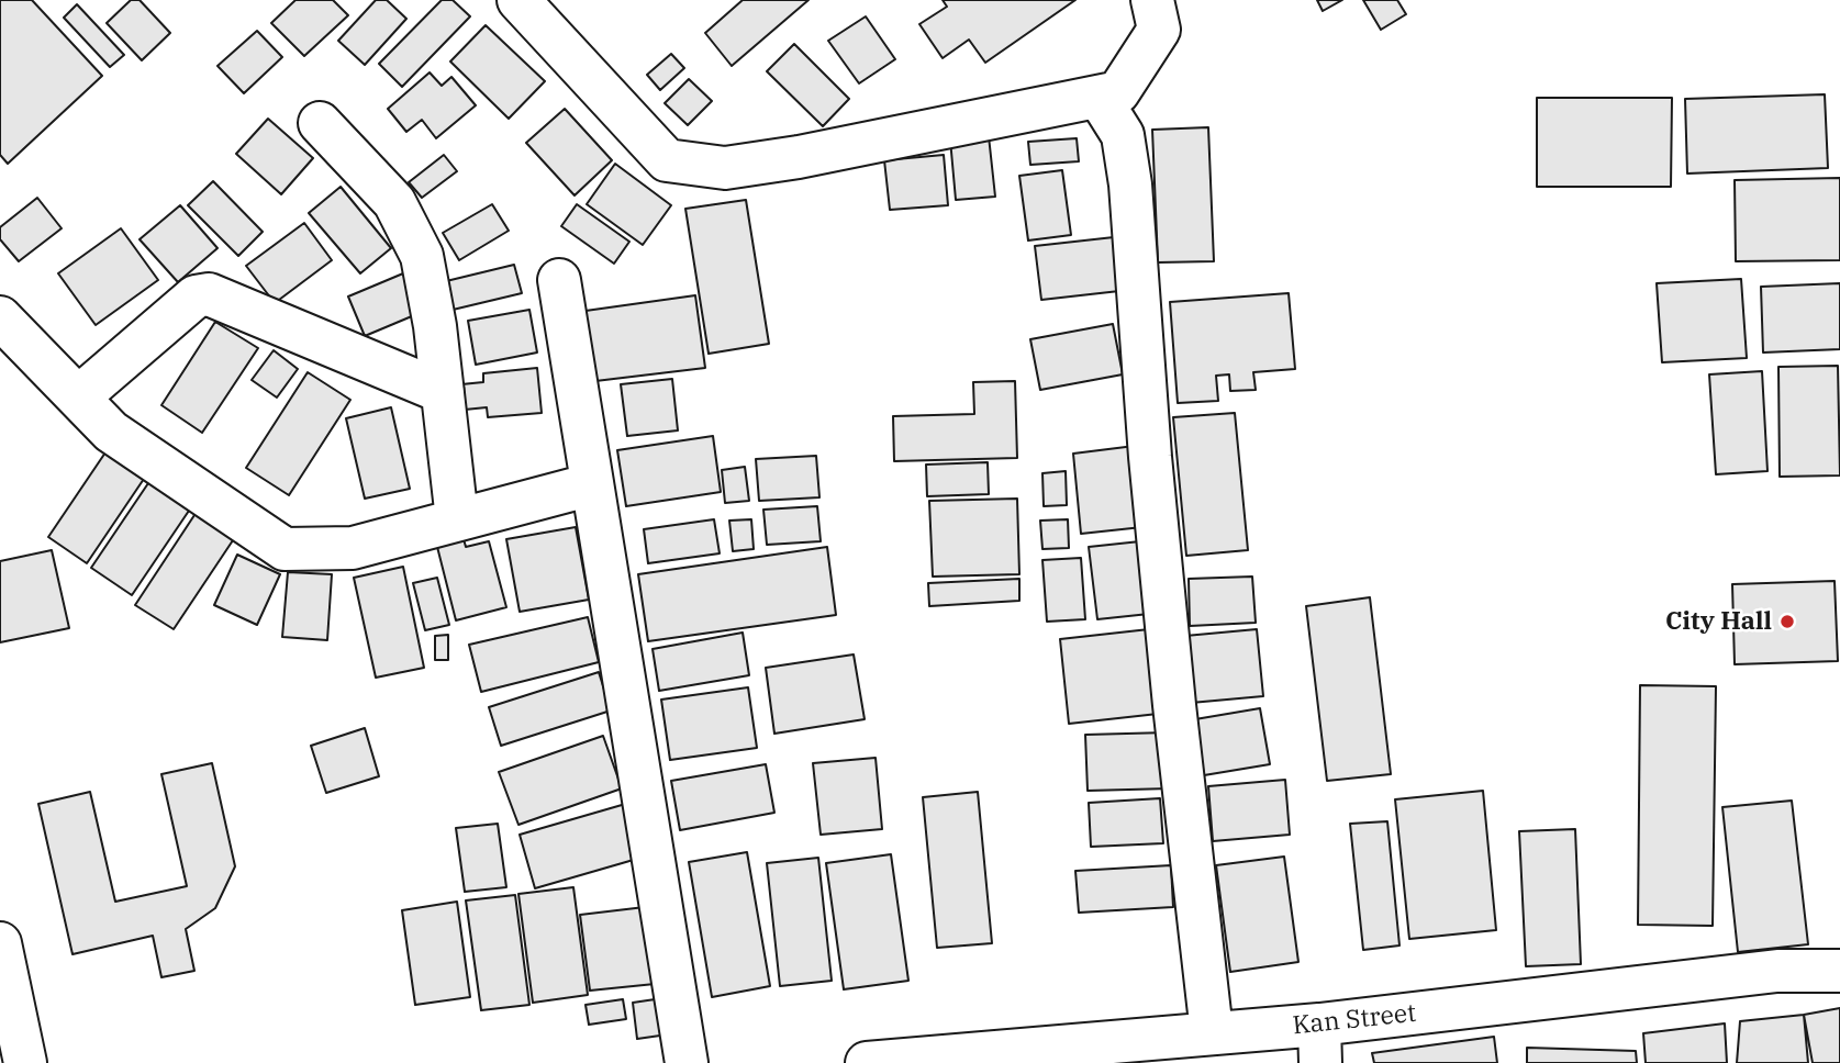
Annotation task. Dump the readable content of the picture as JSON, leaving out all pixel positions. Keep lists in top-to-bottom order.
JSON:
{
  "streets": {
    "street": ["Kan Street"]
  },
  "places": ["City Hall"]
}
